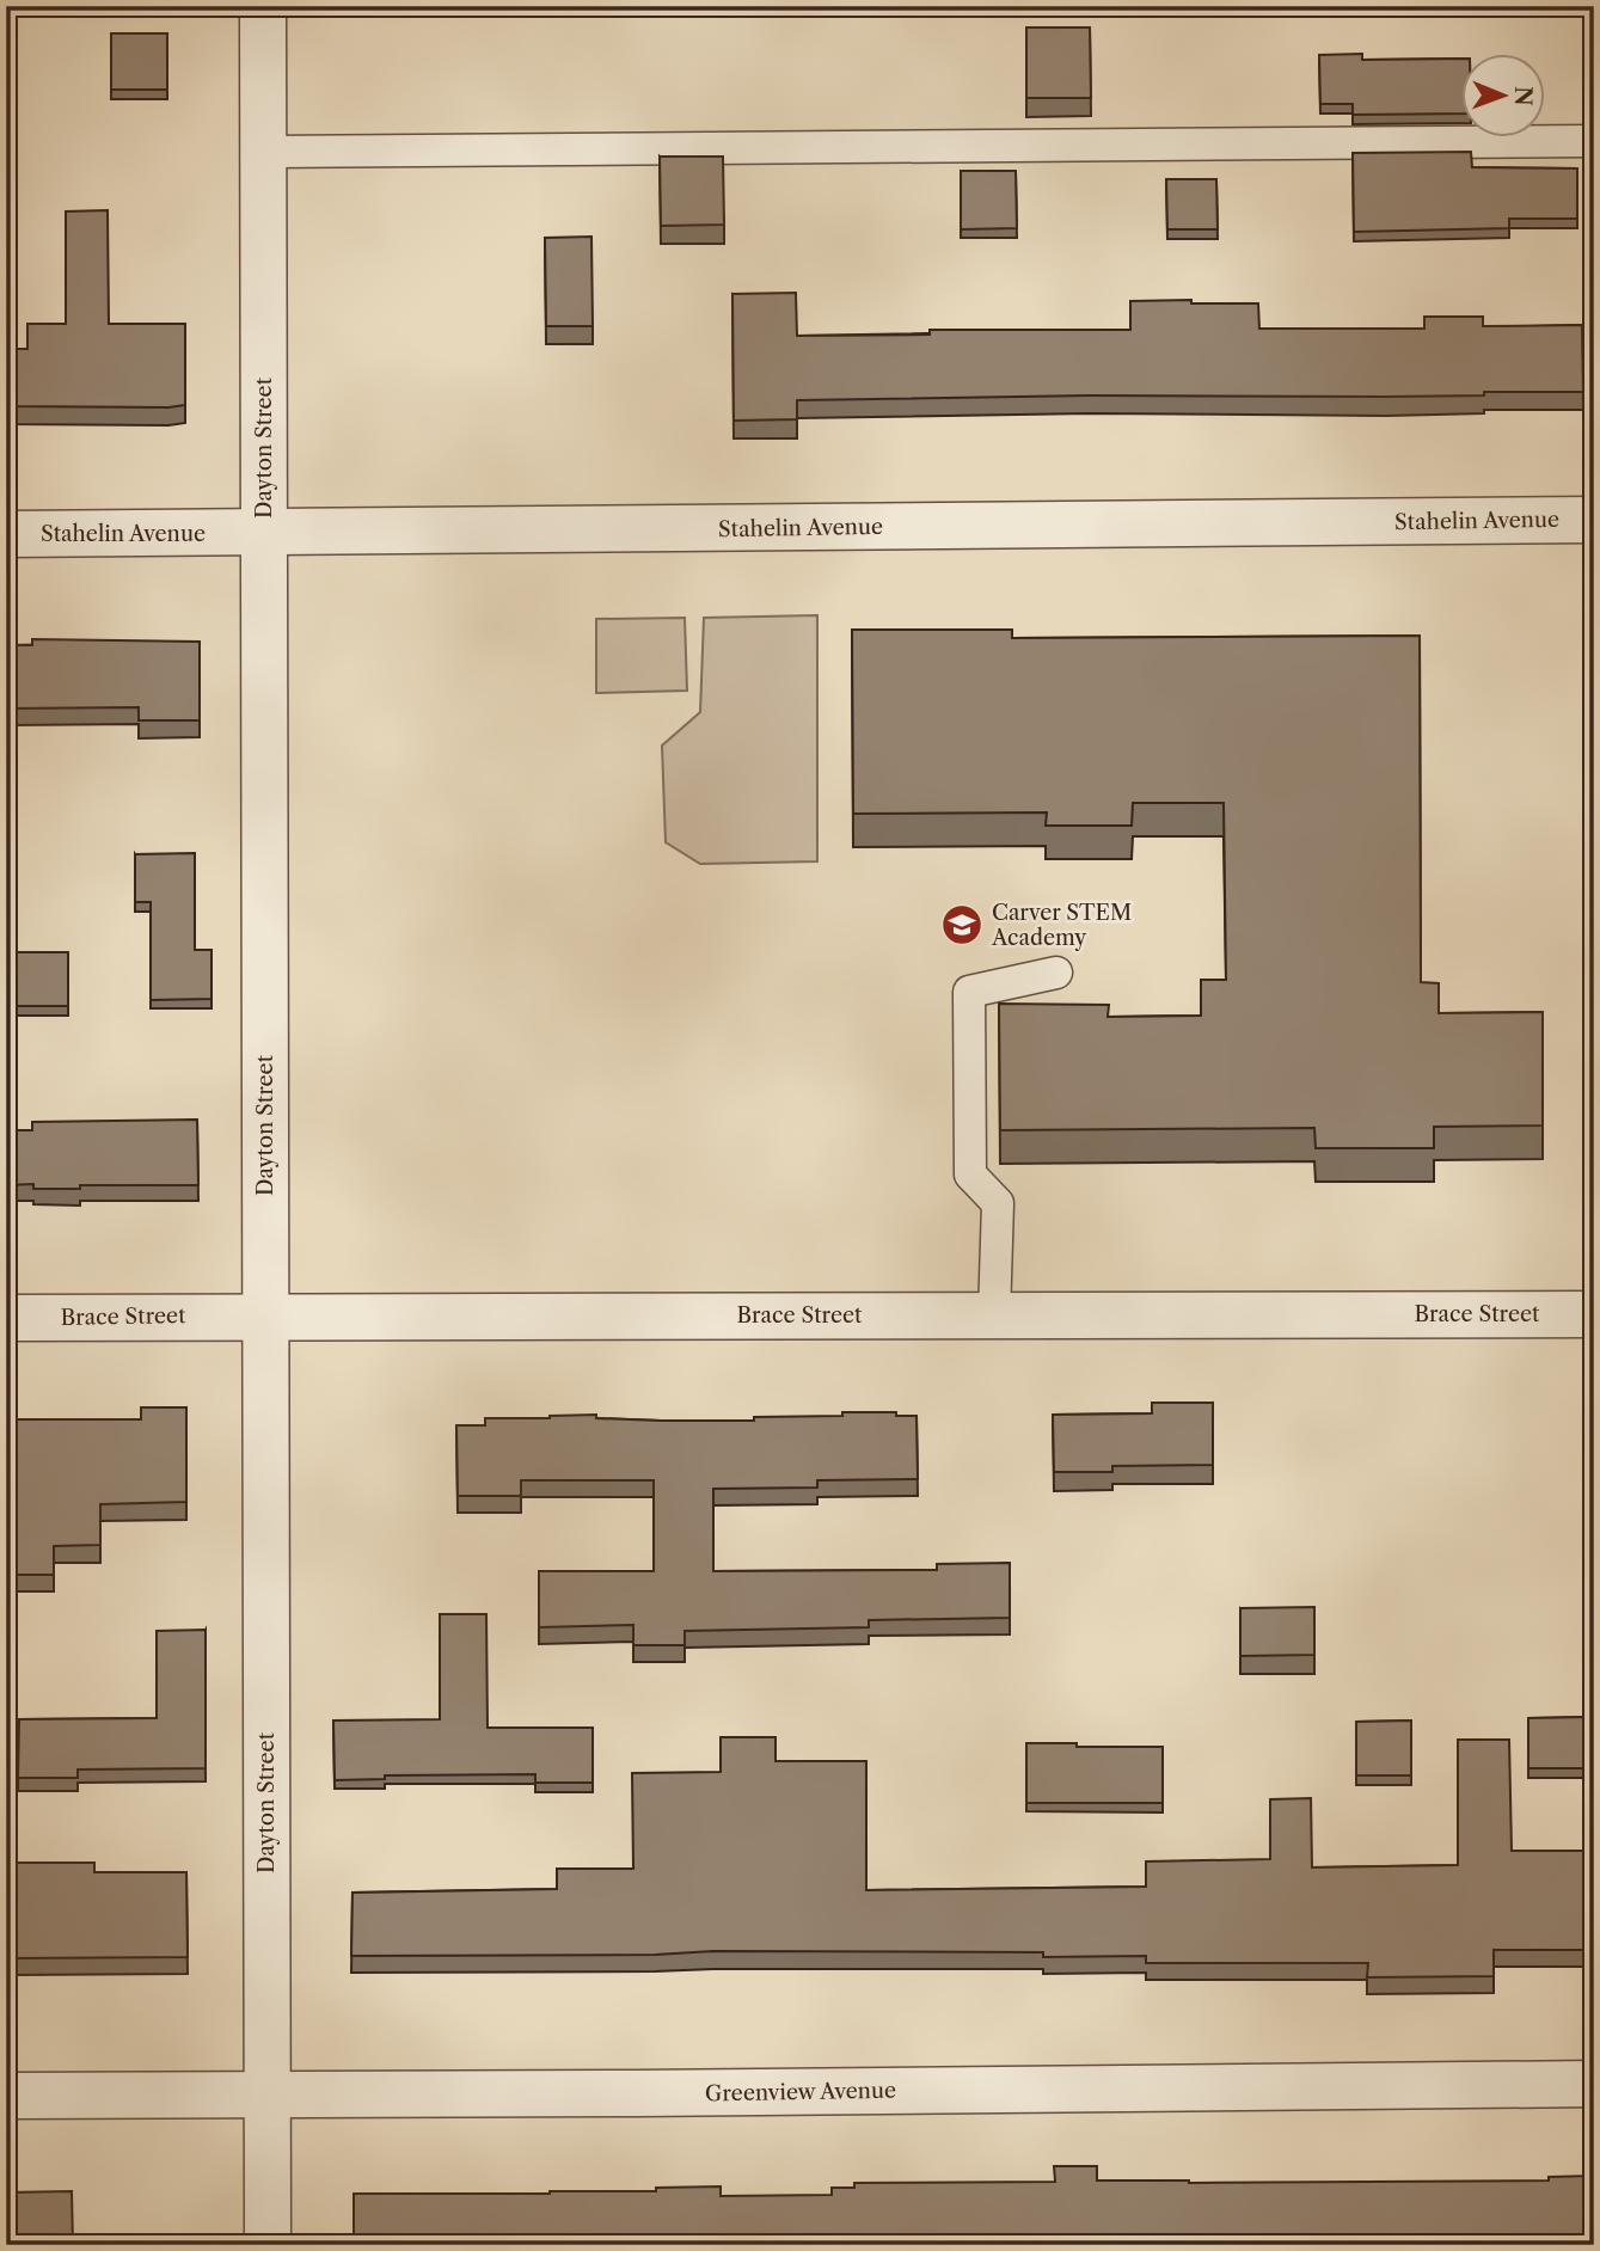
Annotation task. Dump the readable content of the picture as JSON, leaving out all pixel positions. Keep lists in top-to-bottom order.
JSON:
{
  "streets": {
    "street": [
      "Dayton Street",
      "Stahelin Avenue",
      "Brace Street",
      "Greenview Avenue"
    ]
  },
  "crossings": [
    ["Dayton Street", "Stahelin Avenue"],
    ["Dayton Street", "Brace Street"],
    ["Dayton Street", "Greenview Avenue"]
  ],
  "places": {
    "school or university": ["Carver STEM Academy"]
  },
  "north": "right"
}
